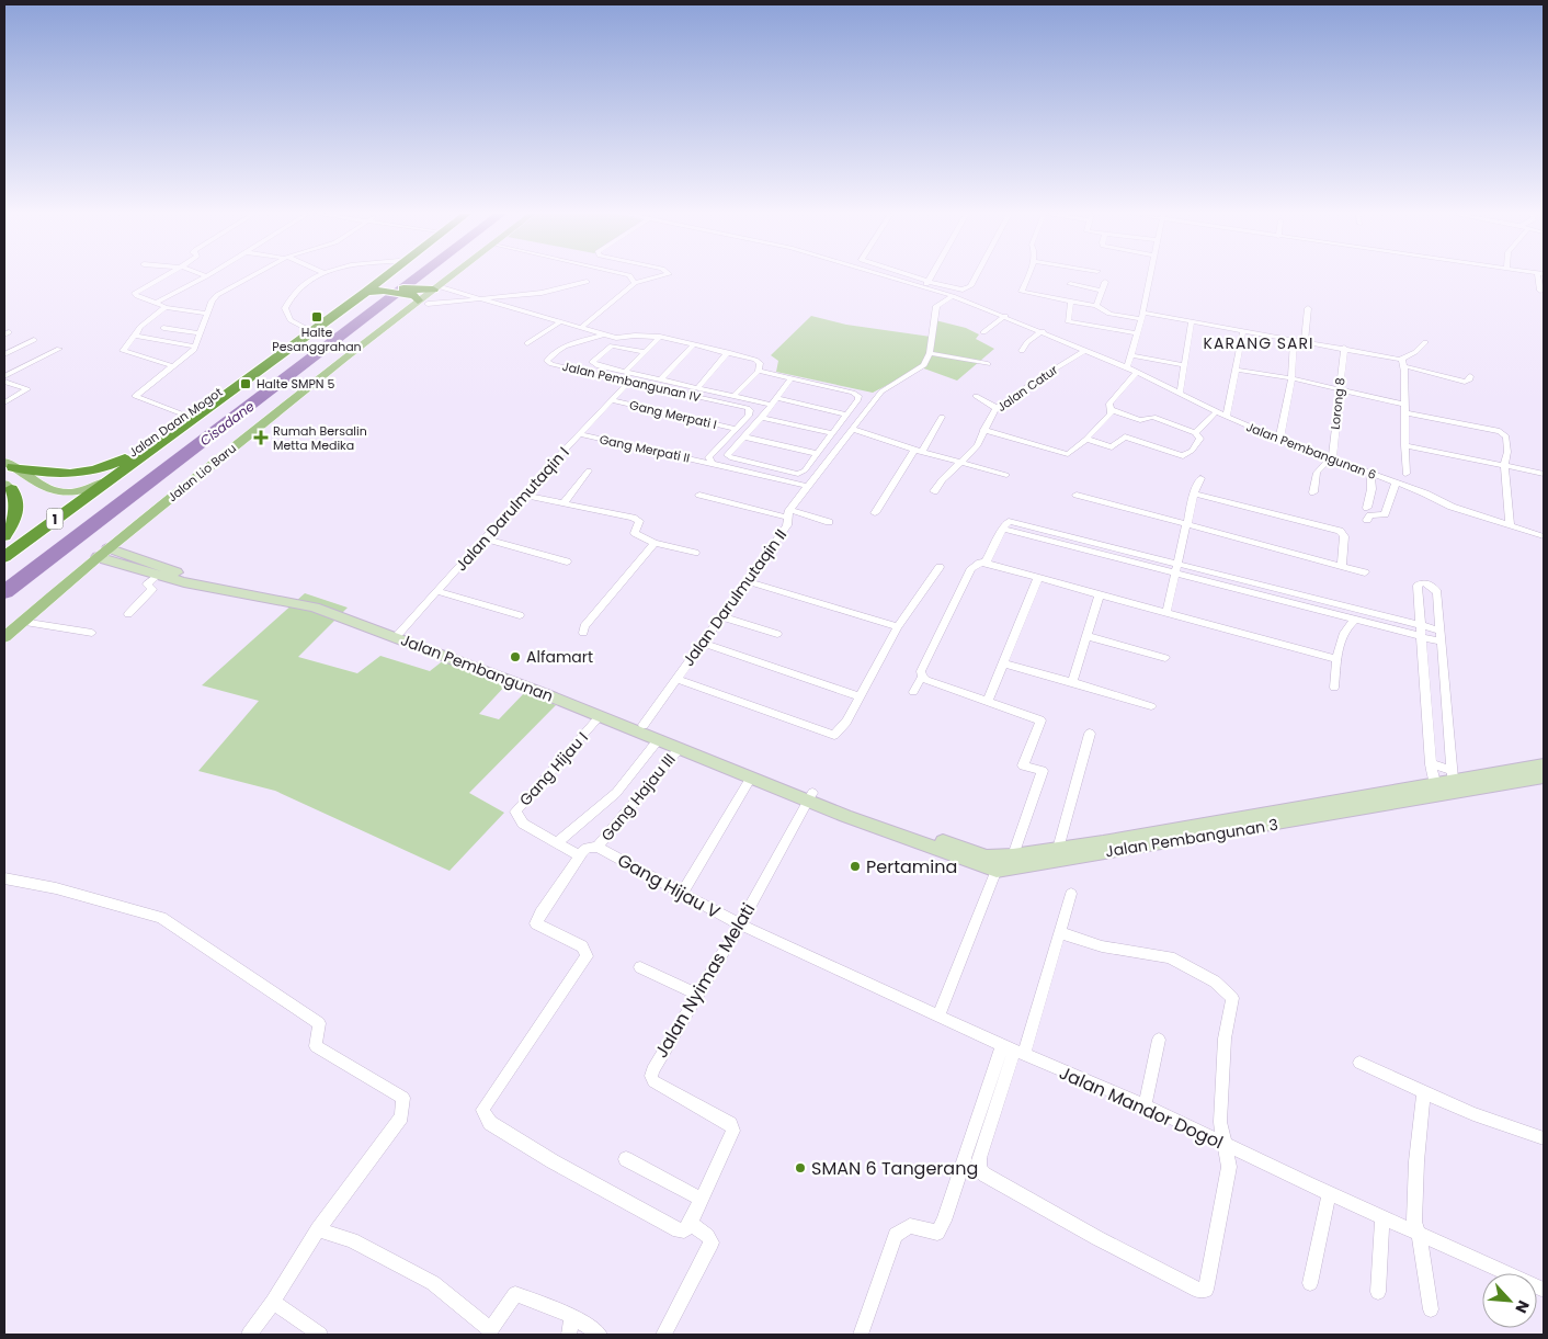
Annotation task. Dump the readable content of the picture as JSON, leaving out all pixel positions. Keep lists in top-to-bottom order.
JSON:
{
  "streets": {
    "highway": ["Jalan Daan Mogot", "1"],
    "main road": ["Jalan Lio Baru"],
    "street": [
      "Jalan Pembangunan IV",
      "Jalan Catur",
      "Lorong 8",
      "Gang Merpati I",
      "Gang Merpati II",
      "Jalan Pembangunan 6",
      "Jalan Darulmutaqin I",
      "Jalan Darulmutaqin II",
      "Jalan Pembangunan",
      "Gang Hijau I",
      "Gang Hajau III",
      "Jalan Pembangunan 3",
      "Gang Hijau V",
      "Jalan Nyimas Melati",
      "Jalan Mandor Dogol"
    ]
  },
  "crossings": [
    ["Jalan Pembangunan IV", "Gang Merpati I"],
    ["Jalan Pembangunan IV", "Gang Merpati II"],
    ["Jalan Pembangunan IV", "Jalan Darulmutaqin I"],
    ["Jalan Catur", "Jalan Pembangunan 6"],
    ["Lorong 8", "Jalan Pembangunan 6"],
    ["Gang Merpati I", "Jalan Darulmutaqin I"],
    ["Gang Merpati II", "Jalan Darulmutaqin I"],
    ["Jalan Lio Baru", "Jalan Pembangunan"],
    ["Jalan Darulmutaqin I", "Jalan Pembangunan"],
    ["Jalan Darulmutaqin II", "Jalan Pembangunan"],
    ["Jalan Pembangunan", "Gang Hijau I"],
    ["Jalan Pembangunan", "Gang Hajau III"],
    ["Jalan Pembangunan", "Jalan Pembangunan 3"],
    ["Jalan Pembangunan", "Jalan Nyimas Melati"],
    ["Gang Hajau III", "Gang Hijau V"],
    ["Gang Hijau V", "Jalan Nyimas Melati"],
    ["Gang Hijau V", "Jalan Mandor Dogol"],
    ["Jalan Nyimas Melati", "Jalan Mandor Dogol"]
  ],
  "districts": ["KARANG SARI"],
  "water": ["Cisadane"],
  "places": {
    "transit": ["Halte Pesanggrahan", "Halte SMPN 5"],
    "health": ["Rumah Bersalin Metta Medika"],
    "other": ["Alfamart", "Pertamina", "SMAN 6 Tangerang"]
  },
  "north": "bottom right"
}
